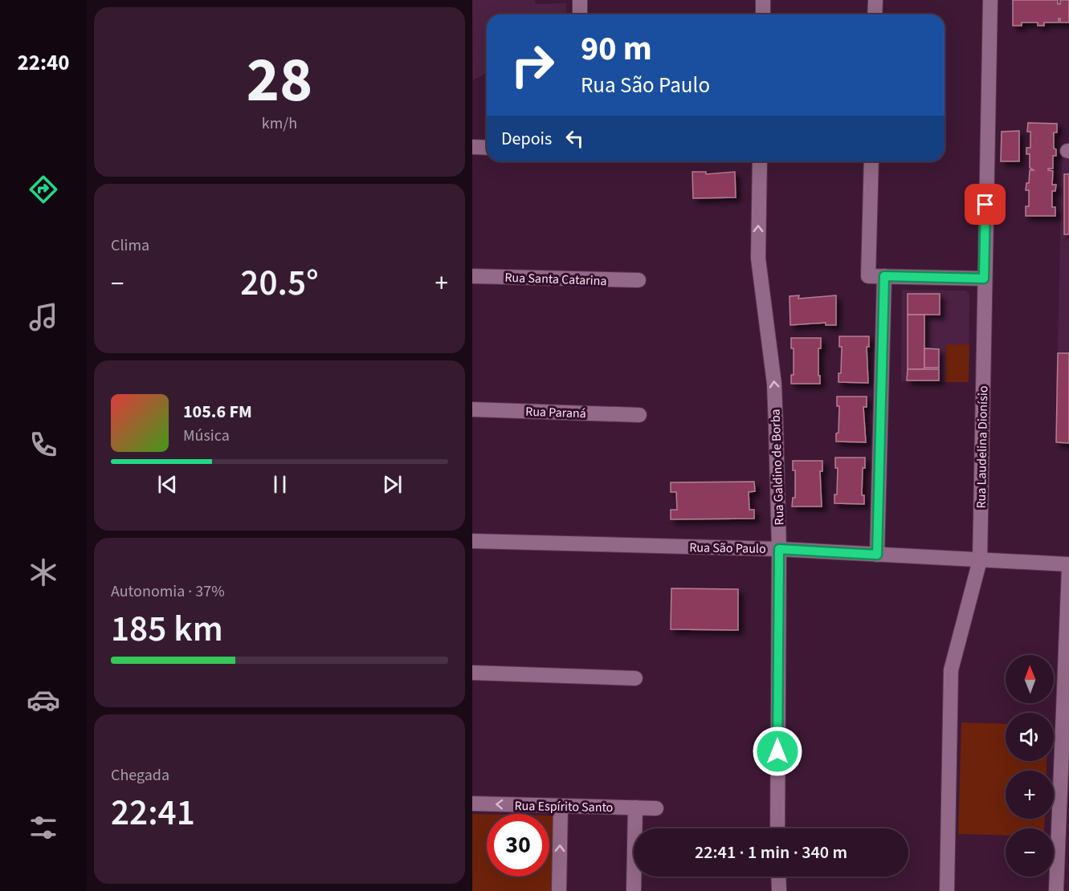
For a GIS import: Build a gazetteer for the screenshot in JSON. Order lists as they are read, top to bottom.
{
  "streets": {
    "street": [
      "Rua Santa Catarina",
      "Rua Paraná",
      "Rua Laudelina Dionísio",
      "Rua Galdino de Borba",
      "Rua São Paulo",
      "Rua Espírito Santo"
    ]
  },
  "crossings": [
    ["Rua Laudelina Dionísio", "Rua São Paulo"],
    ["Rua Galdino de Borba", "Rua São Paulo"]
  ],
  "one_way": ["Rua Espírito Santo"],
  "north": "top",
  "page": {
    "tabs": "22:40",
    "tile": [
      ["28", "km/h"],
      "Clima",
      ["Autonomia · 37%", "185 km"],
      ["Chegada", "22:41"]
    ],
    "turn": ["90 m", "Rua São Paulo"],
    "then": "Depois",
    "heat": ["−", "20.5°", "+"],
    "song": ["105.6 FM", "Música"],
    "map_buttons": ["+", "−"],
    "limit": "30",
    "trip": "22:41 · 1 min · 340 m"
  }
}
